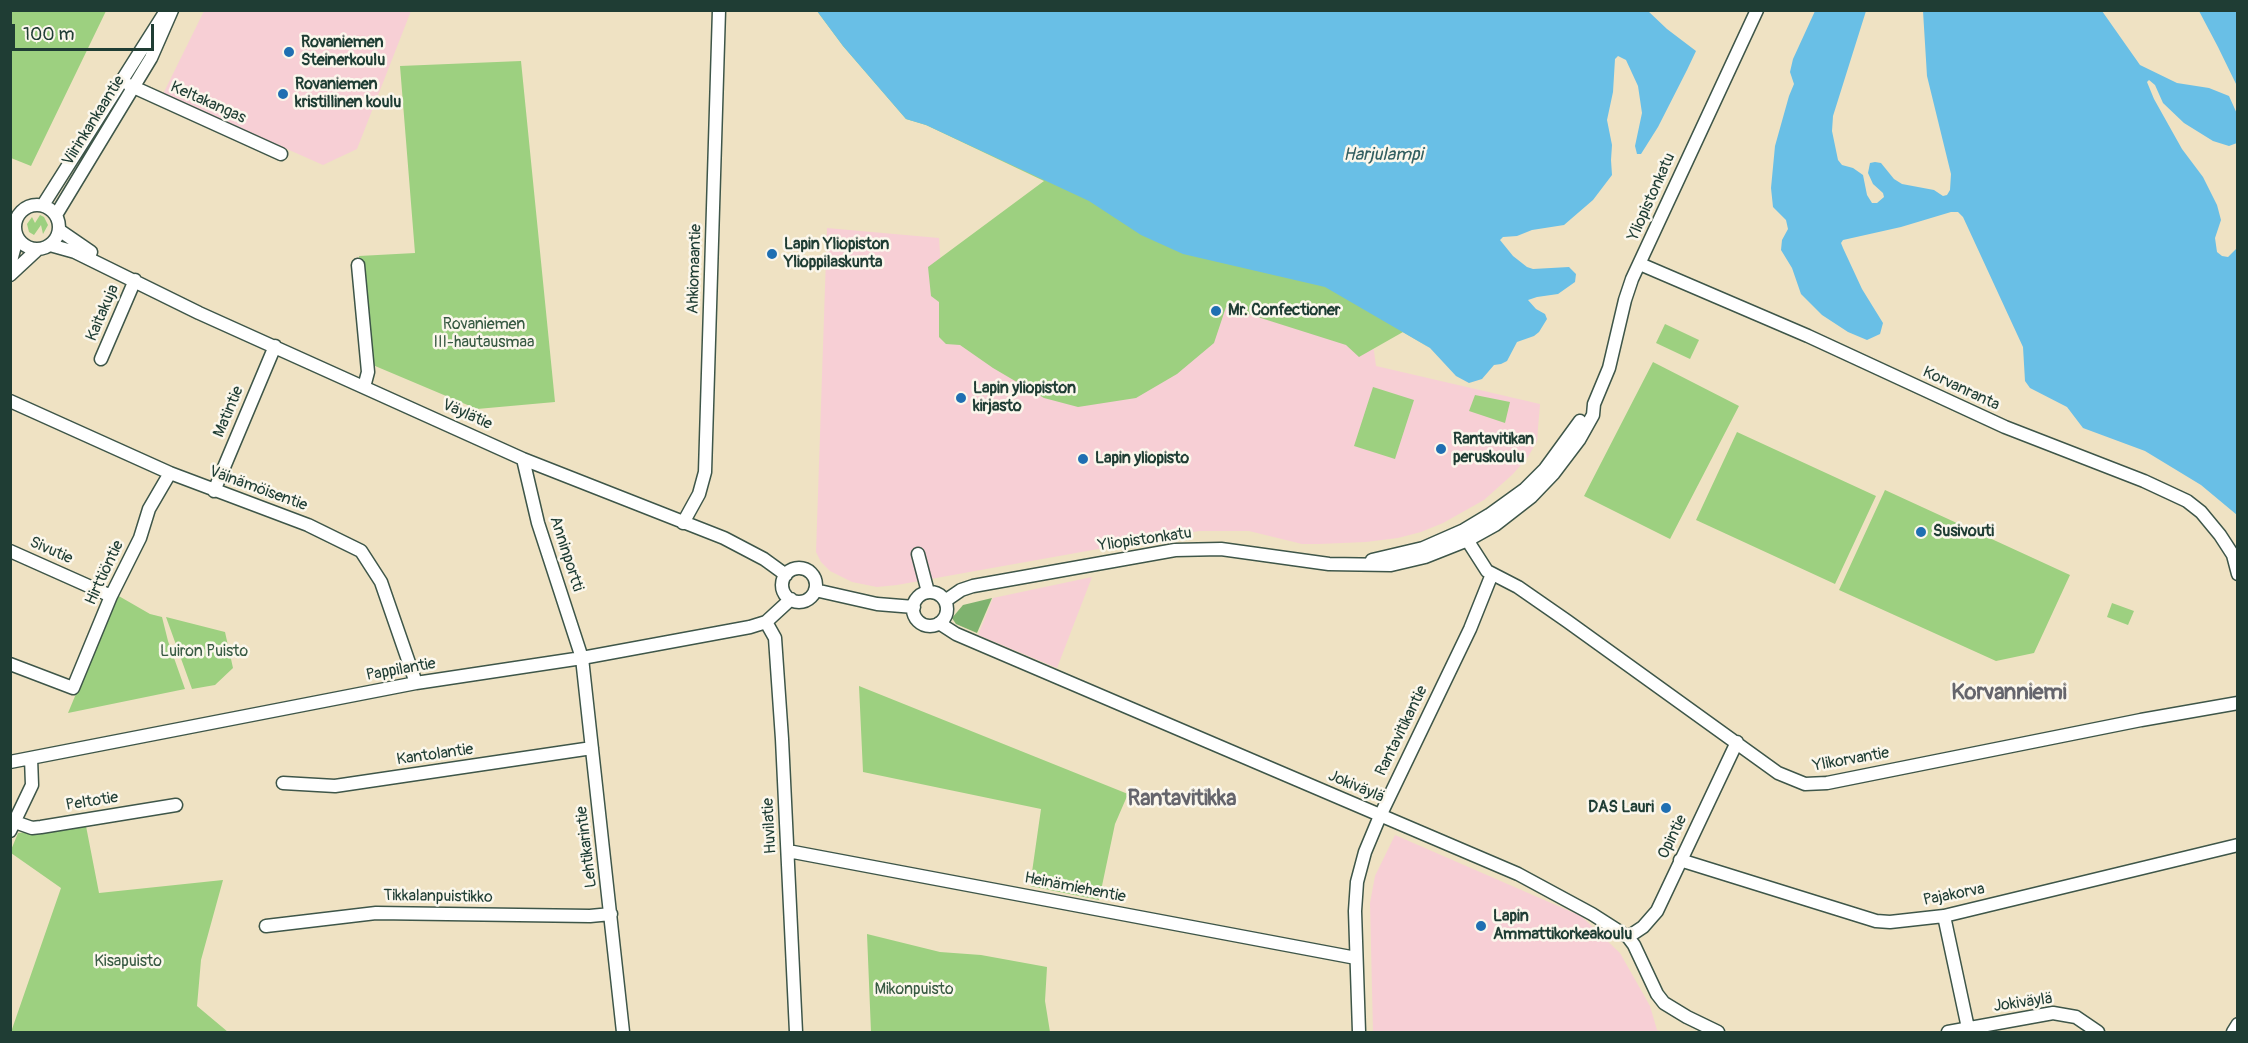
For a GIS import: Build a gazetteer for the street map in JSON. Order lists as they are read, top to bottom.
{
  "streets": {
    "street": [
      "Keltakangas",
      "Viirinkankaantie",
      "Yliopistonkatu",
      "Ahkiomaantie",
      "Kaitakuja",
      "Korvanranta",
      "Matintie",
      "Väylätie",
      "Väinämöisentie",
      "Sivutie",
      "Anninportti",
      "Hirttiöntie",
      "Pappilantie",
      "Rantavitikantie",
      "Kantolantie",
      "Ylikorvantie",
      "Jokiväylä",
      "Peltotie",
      "Huvilatie",
      "Opintie",
      "Lehtikarintie",
      "Heinämiehentie",
      "Pajakorva",
      "Tikkalanpuistikko"
    ]
  },
  "crossings": [
    ["Keltakangas", "Viirinkankaantie"],
    ["Viirinkankaantie", "Väylätie"],
    ["Yliopistonkatu", "Korvanranta"],
    ["Yliopistonkatu", "Jokiväylä"],
    ["Ahkiomaantie", "Väylätie"],
    ["Kaitakuja", "Väylätie"],
    ["Matintie", "Väylätie"],
    ["Matintie", "Väinämöisentie"],
    ["Väylätie", "Anninportti"],
    ["Väylätie", "Pappilantie"],
    ["Väinämöisentie", "Hirttiöntie"],
    ["Väinämöisentie", "Pappilantie"],
    ["Sivutie", "Hirttiöntie"],
    ["Anninportti", "Pappilantie"],
    ["Anninportti", "Lehtikarintie"],
    ["Pappilantie", "Huvilatie"],
    ["Pappilantie", "Lehtikarintie"],
    ["Rantavitikantie", "Ylikorvantie"],
    ["Rantavitikantie", "Jokiväylä"],
    ["Rantavitikantie", "Heinämiehentie"],
    ["Kantolantie", "Lehtikarintie"],
    ["Ylikorvantie", "Opintie"],
    ["Jokiväylä", "Opintie"],
    ["Huvilatie", "Heinämiehentie"],
    ["Opintie", "Pajakorva"],
    ["Lehtikarintie", "Tikkalanpuistikko"]
  ],
  "districts": ["Korvanniemi", "Rantavitikka"],
  "water": ["Harjulampi"],
  "parks": [
    "Rovaniemen III-hautausmaa",
    "Luiron Puisto",
    "Kisapuisto",
    "Mikonpuisto"
  ],
  "places": [
    "Rovaniemen Steinerkoulu",
    "Rovaniemen kristillinen koulu",
    "Lapin Yliopiston Ylioppilaskunta",
    "Mr. Confectioner",
    "Lapin yliopiston kirjasto",
    "Rantavitikan peruskoulu",
    "Lapin yliopisto",
    "Susivouti",
    "DAS Lauri",
    "Lapin Ammattikorkeakoulu"
  ],
  "scale_bar": "100 m"
}
